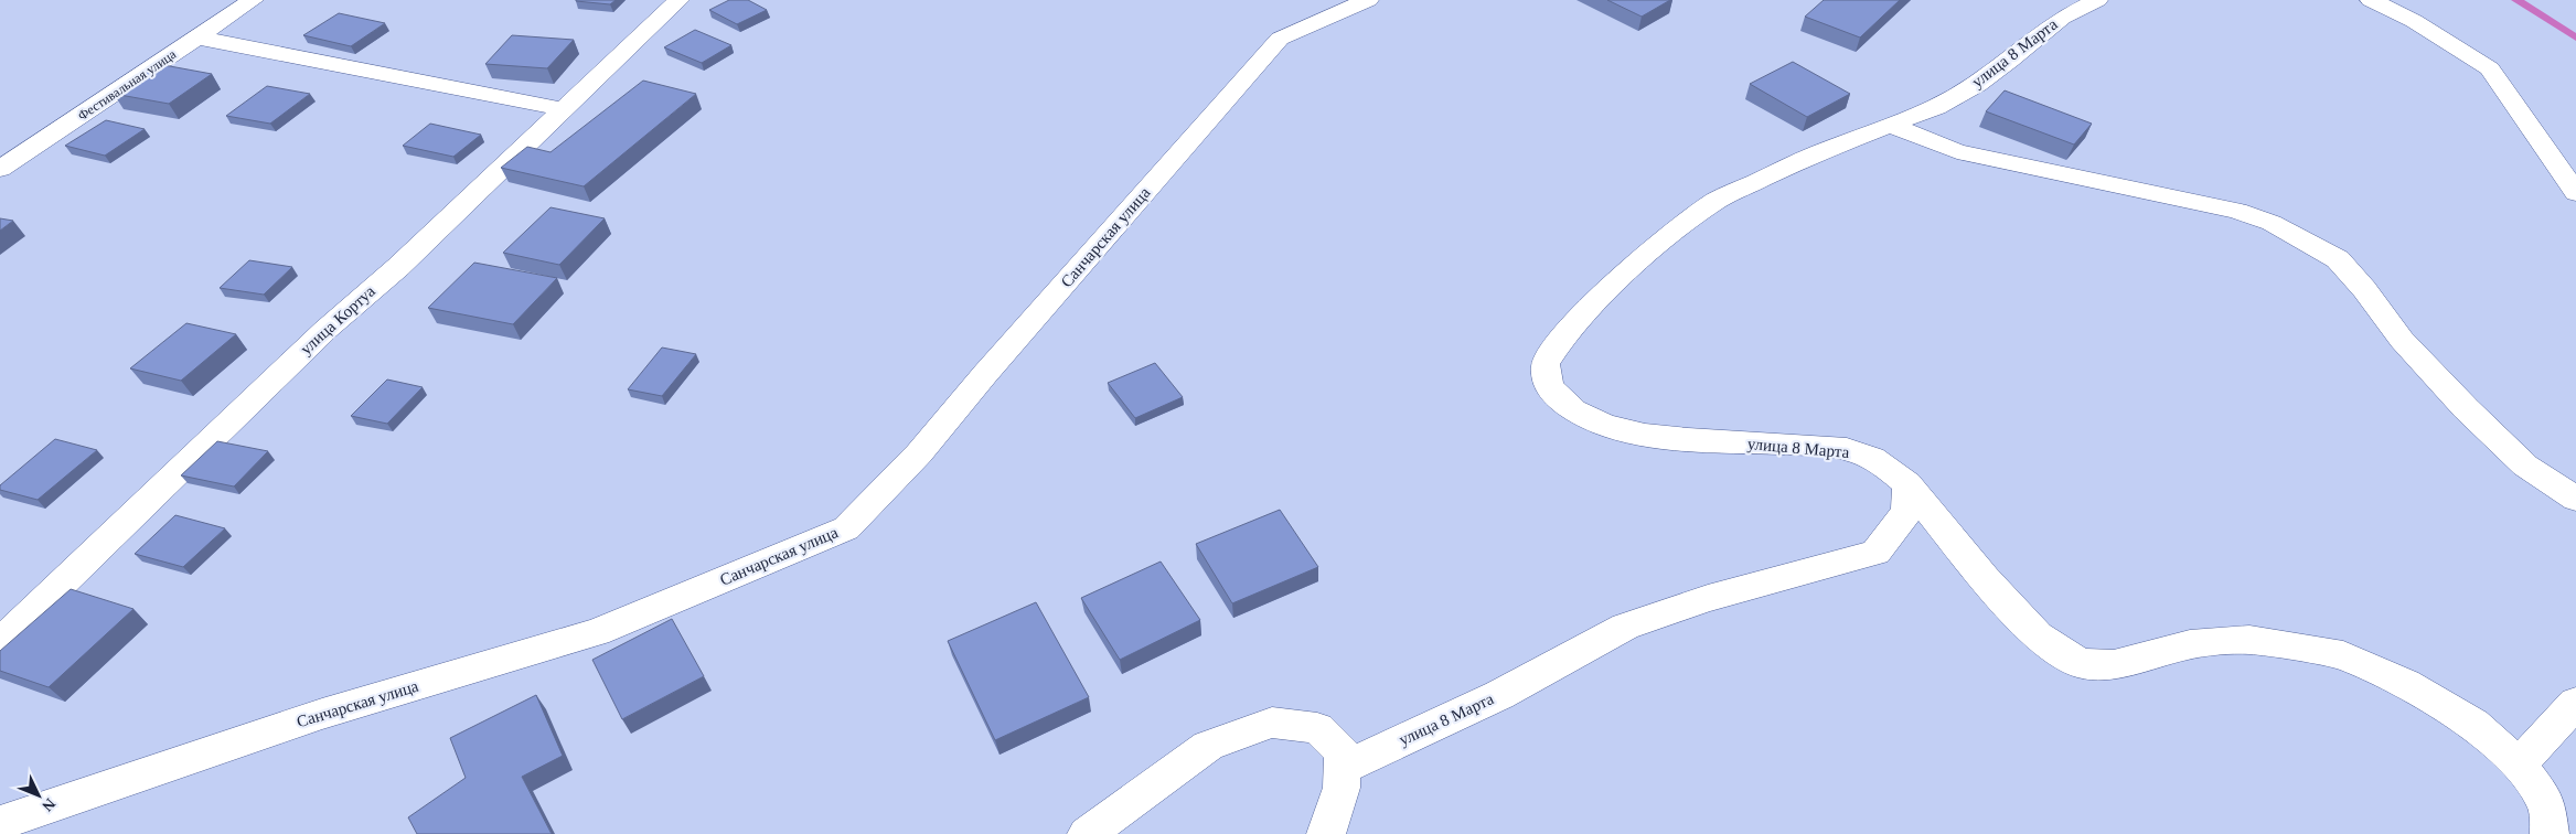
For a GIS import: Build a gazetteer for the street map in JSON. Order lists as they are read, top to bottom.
{
  "streets": {
    "street": [
      "улица 8 Марта",
      "Фестивальная улица",
      "Санчарская улица",
      "улица Кортуа"
    ]
  },
  "north": "bottom right"
}
